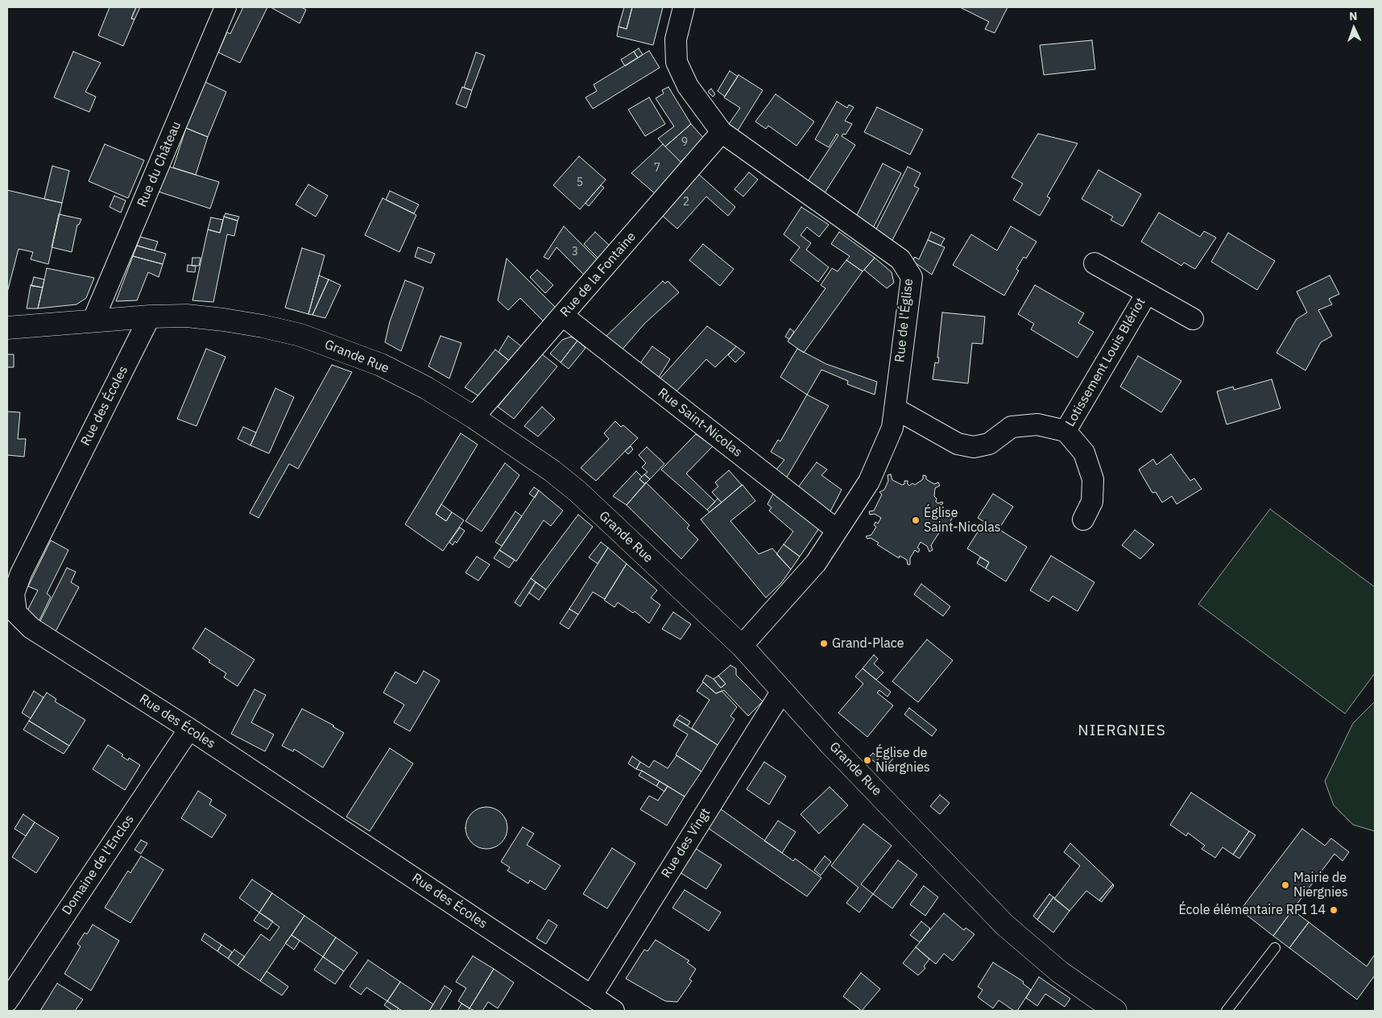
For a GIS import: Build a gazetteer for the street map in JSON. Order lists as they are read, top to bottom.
{
  "streets": {
    "street": [
      "Rue du Château",
      "Rue de la Fontaine",
      "Rue de l'Église",
      "Grande Rue",
      "Lotissement Louis Blériot",
      "Rue des Écoles",
      "Rue Saint-Nicolas",
      "Rue des Vingt",
      "Domaine de l'Enclos"
    ]
  },
  "crossings": [
    ["Rue du Château", "Grande Rue"],
    ["Rue de la Fontaine", "Rue de l'Église"],
    ["Rue de la Fontaine", "Grande Rue"],
    ["Rue de la Fontaine", "Rue Saint-Nicolas"],
    ["Rue de l'Église", "Grande Rue"],
    ["Rue de l'Église", "Lotissement Louis Blériot"],
    ["Rue de l'Église", "Rue Saint-Nicolas"],
    ["Grande Rue", "Rue des Écoles"],
    ["Grande Rue", "Rue des Vingt"],
    ["Rue des Écoles", "Rue des Vingt"],
    ["Rue des Écoles", "Domaine de l'Enclos"]
  ],
  "districts": ["NIERGNIES"],
  "places": [
    "Église Saint-Nicolas",
    "Grand-Place",
    "Église de Niergnies",
    "Mairie de Niergnies",
    "École élémentaire RPI 14"
  ],
  "house_numbers": [
    "9",
    "7",
    "5",
    "2",
    "3"
  ],
  "north": "top"
}
